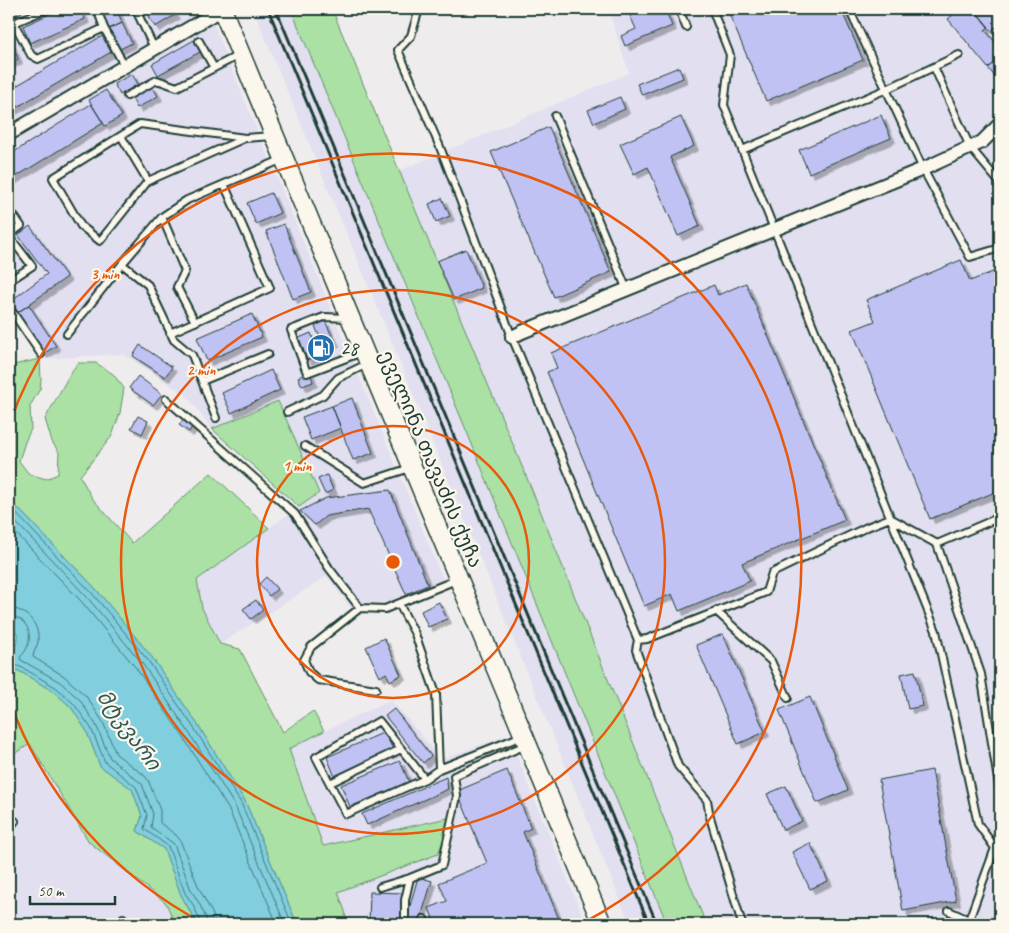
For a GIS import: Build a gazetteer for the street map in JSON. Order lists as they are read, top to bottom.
{
  "streets": {
    "main road": ["ეველინა თავაძის ქუჩა"]
  },
  "water": ["მტკვარი"],
  "places": {
    "fuel station": ["28"]
  },
  "scale_bar": "50 m",
  "rings": ["3 min", "2 min", "1 min"]
}
